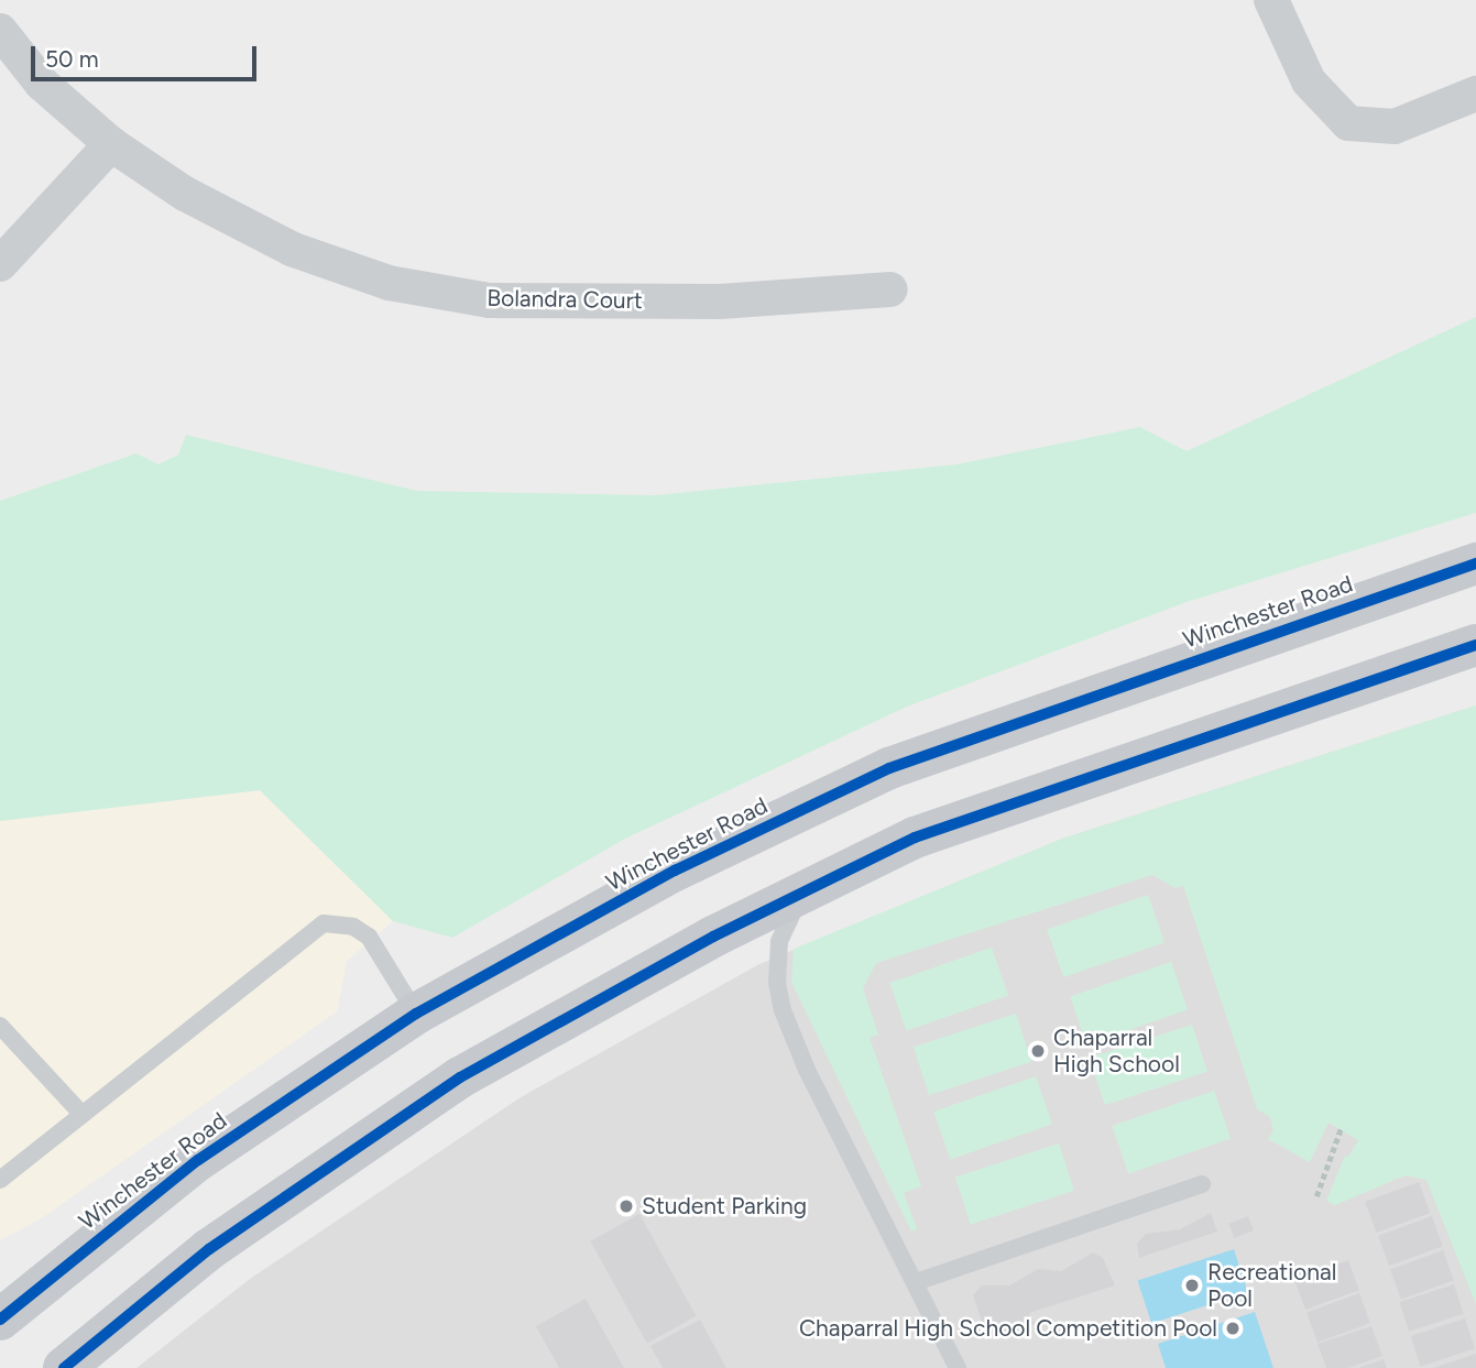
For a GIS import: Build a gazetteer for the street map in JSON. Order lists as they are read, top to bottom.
{
  "streets": {
    "main road": ["Winchester Road"],
    "street": ["Bolandra Court"]
  },
  "places": [
    "Chaparral High School",
    "Student Parking",
    "Recreational Pool",
    "Chaparral High School Competition Pool"
  ],
  "scale_bar": "50 m"
}
